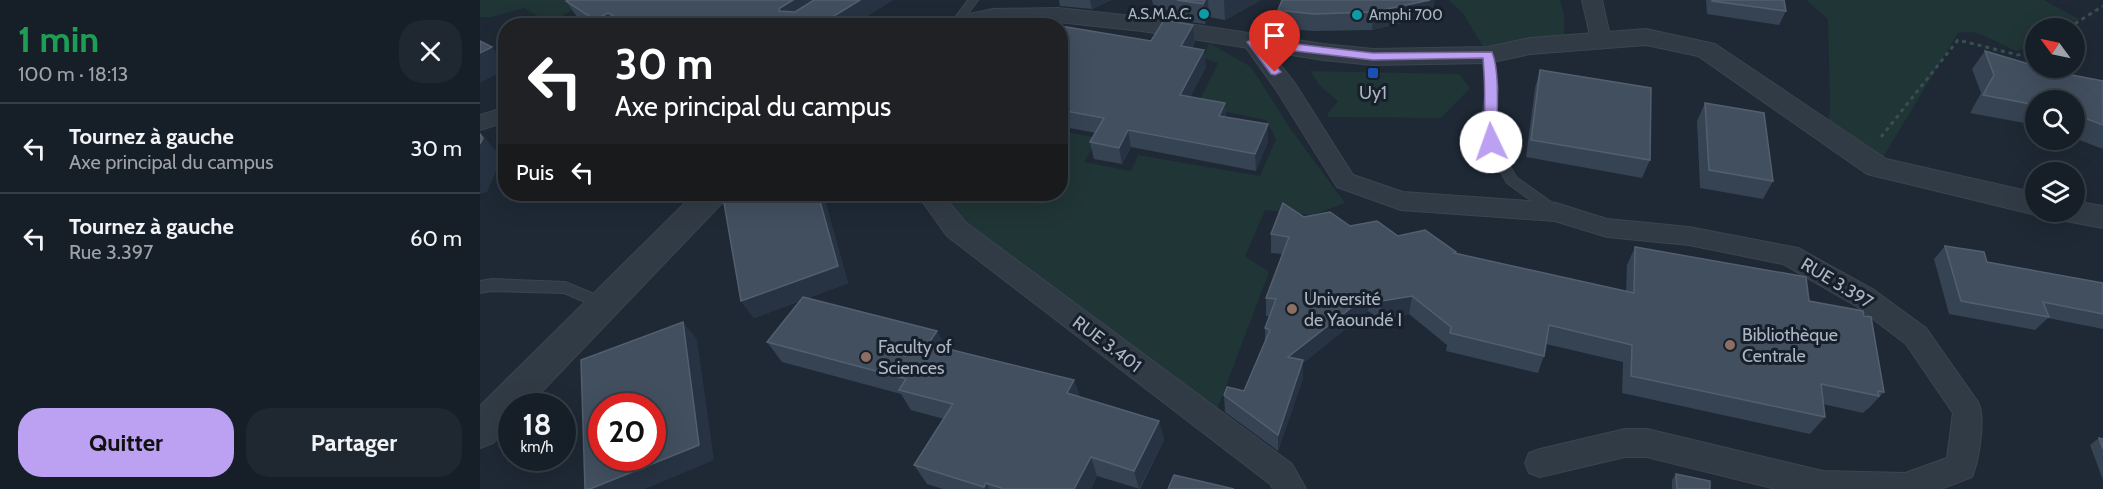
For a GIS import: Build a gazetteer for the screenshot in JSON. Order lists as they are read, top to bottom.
{
  "streets": {
    "street": ["RUE 3.397", "RUE 3.401"]
  },
  "places": {
    "other": [
      "A.S.M.A.C.",
      "Amphi 700",
      "Université de Yaoundé I",
      "Bibliothèque Centrale",
      "Faculty of Sciences"
    ],
    "transit": ["Uy1"]
  },
  "north": "top left",
  "page": {
    "heading": ["1 min", "100 m · 18:13"],
    "turn": ["30 m", "Axe principal du campus"],
    "list": [
      {
        "name": "Tournez à gauche",
        "note": "Axe principal du campus",
        "value": "30 m"
      },
      {
        "name": "Tournez à gauche",
        "note": "Rue 3.397",
        "value": "60 m"
      }
    ],
    "then": "Puis",
    "speed": "18 km/h",
    "limit": "20",
    "buttons": ["Quitter", "Partager"]
  }
}
